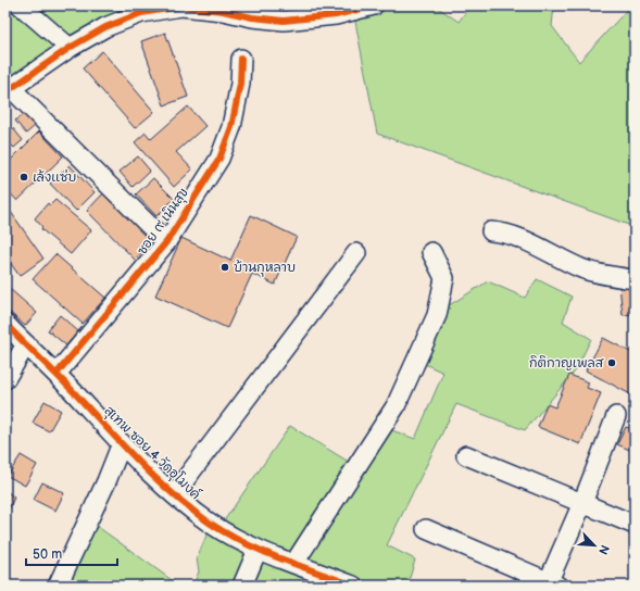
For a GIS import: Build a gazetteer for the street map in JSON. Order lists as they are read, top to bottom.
{
  "streets": {
    "street": ["ซอย ๙ เนินสุข", "สุเทพ ซอย 4 วัดอุโมงค์"]
  },
  "crossings": [
    ["ซอย ๙ เนินสุข", "สุเทพ ซอย 4 วัดอุโมงค์"]
  ],
  "places": ["เล้งแซ่บ", "บ้านกุหลาบ", "กิติกาญเพลส"],
  "scale_bar": "50 m",
  "north": "bottom right"
}
